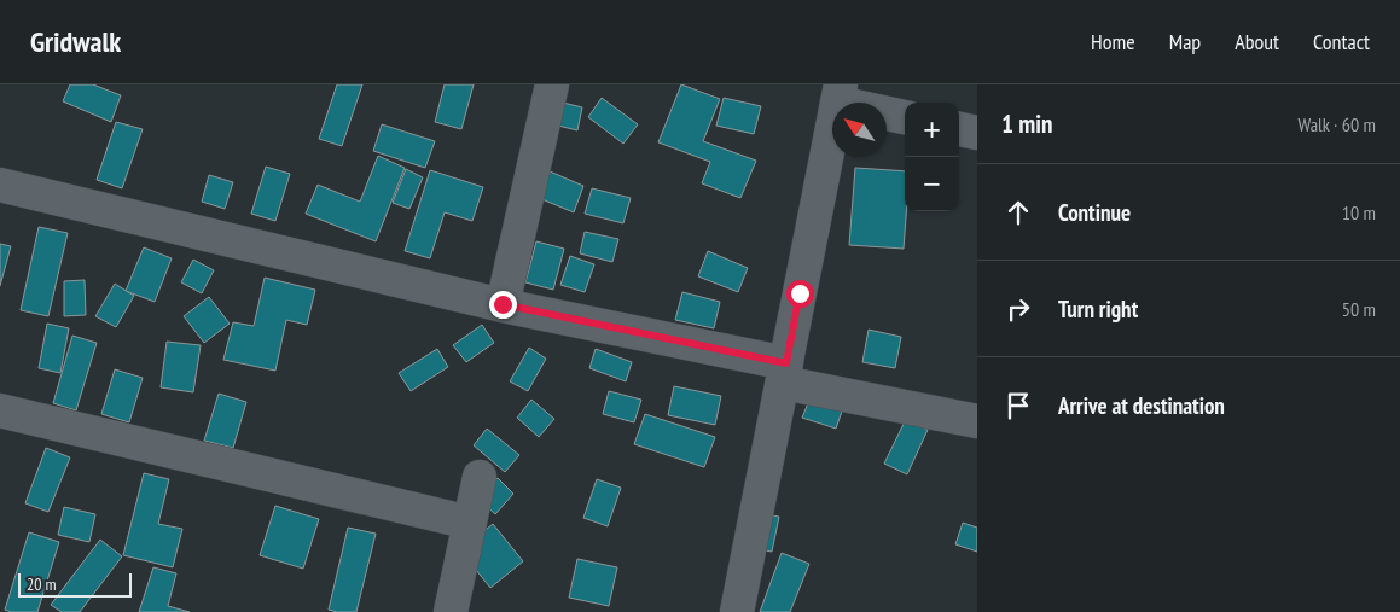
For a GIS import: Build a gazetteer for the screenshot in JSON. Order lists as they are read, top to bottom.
{
  "scale_bar": "20 m",
  "north": "top left",
  "page": {
    "header": "Gridwalk",
    "nav": [
      "Home",
      "Map",
      "About",
      "Contact"
    ],
    "heading": ["1 min", "Walk · 60 m"],
    "map_buttons": ["+", "−"],
    "list": [
      ["Continue", "10 m"],
      ["Turn right", "50 m"],
      "Arrive at destination"
    ],
    "scale": "20 m"
  }
}
